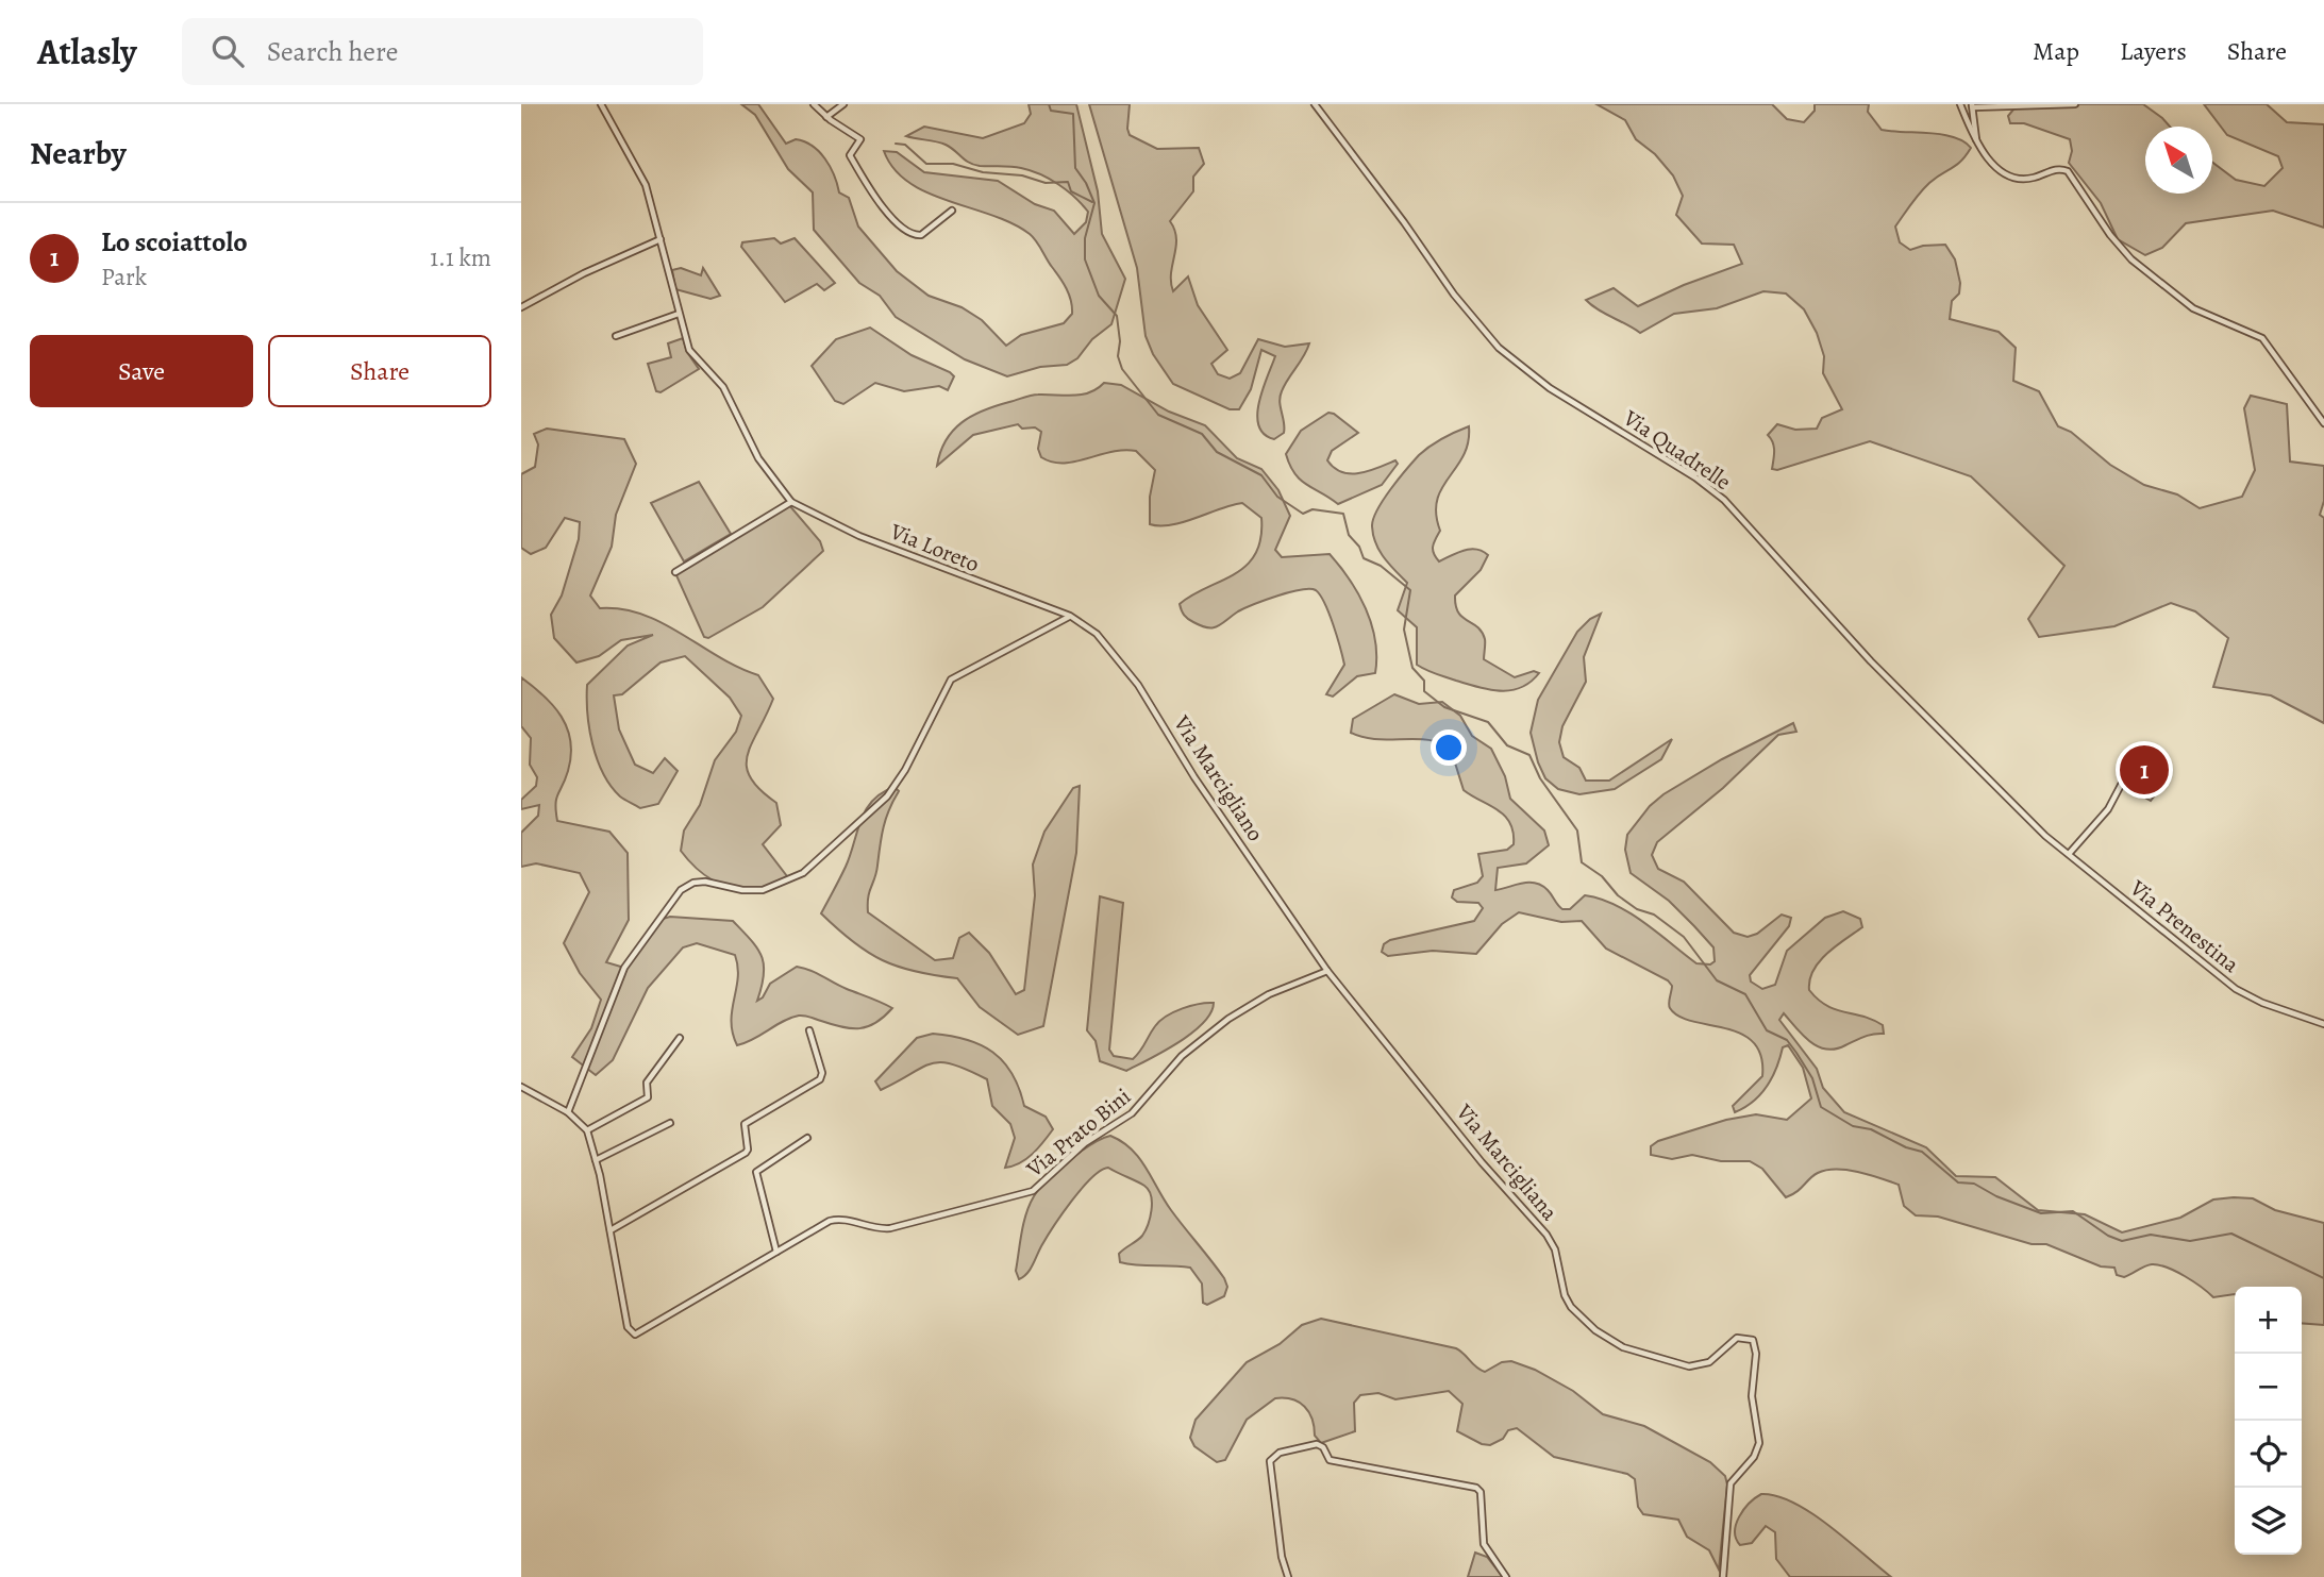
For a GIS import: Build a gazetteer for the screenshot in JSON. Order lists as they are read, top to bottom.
{
  "streets": {
    "street": [
      "Via Quadrelle",
      "Via Loreto",
      "Via Marcigliano",
      "Via Prenestina",
      "Via Prato Bini",
      "Via Marcigliana"
    ]
  },
  "crossings": [
    ["Via Quadrelle", "Via Prenestina"],
    ["Via Loreto", "Via Marcigliano"],
    ["Via Marcigliano", "Via Prato Bini"],
    ["Via Marcigliano", "Via Marcigliana"],
    ["Via Prato Bini", "Via Marcigliana"]
  ],
  "north": "top left",
  "page": {
    "header": "Atlasly",
    "search": "Search here",
    "nav": ["Map", "Layers", "Share"],
    "heading": "Nearby",
    "list": [
      {
        "mark": "1",
        "name": "Lo scoiattolo",
        "note": "Park",
        "value": "1.1 km"
      }
    ],
    "buttons": ["Save", "Share"],
    "pins": "1",
    "map_buttons": ["+", "−"]
  }
}
